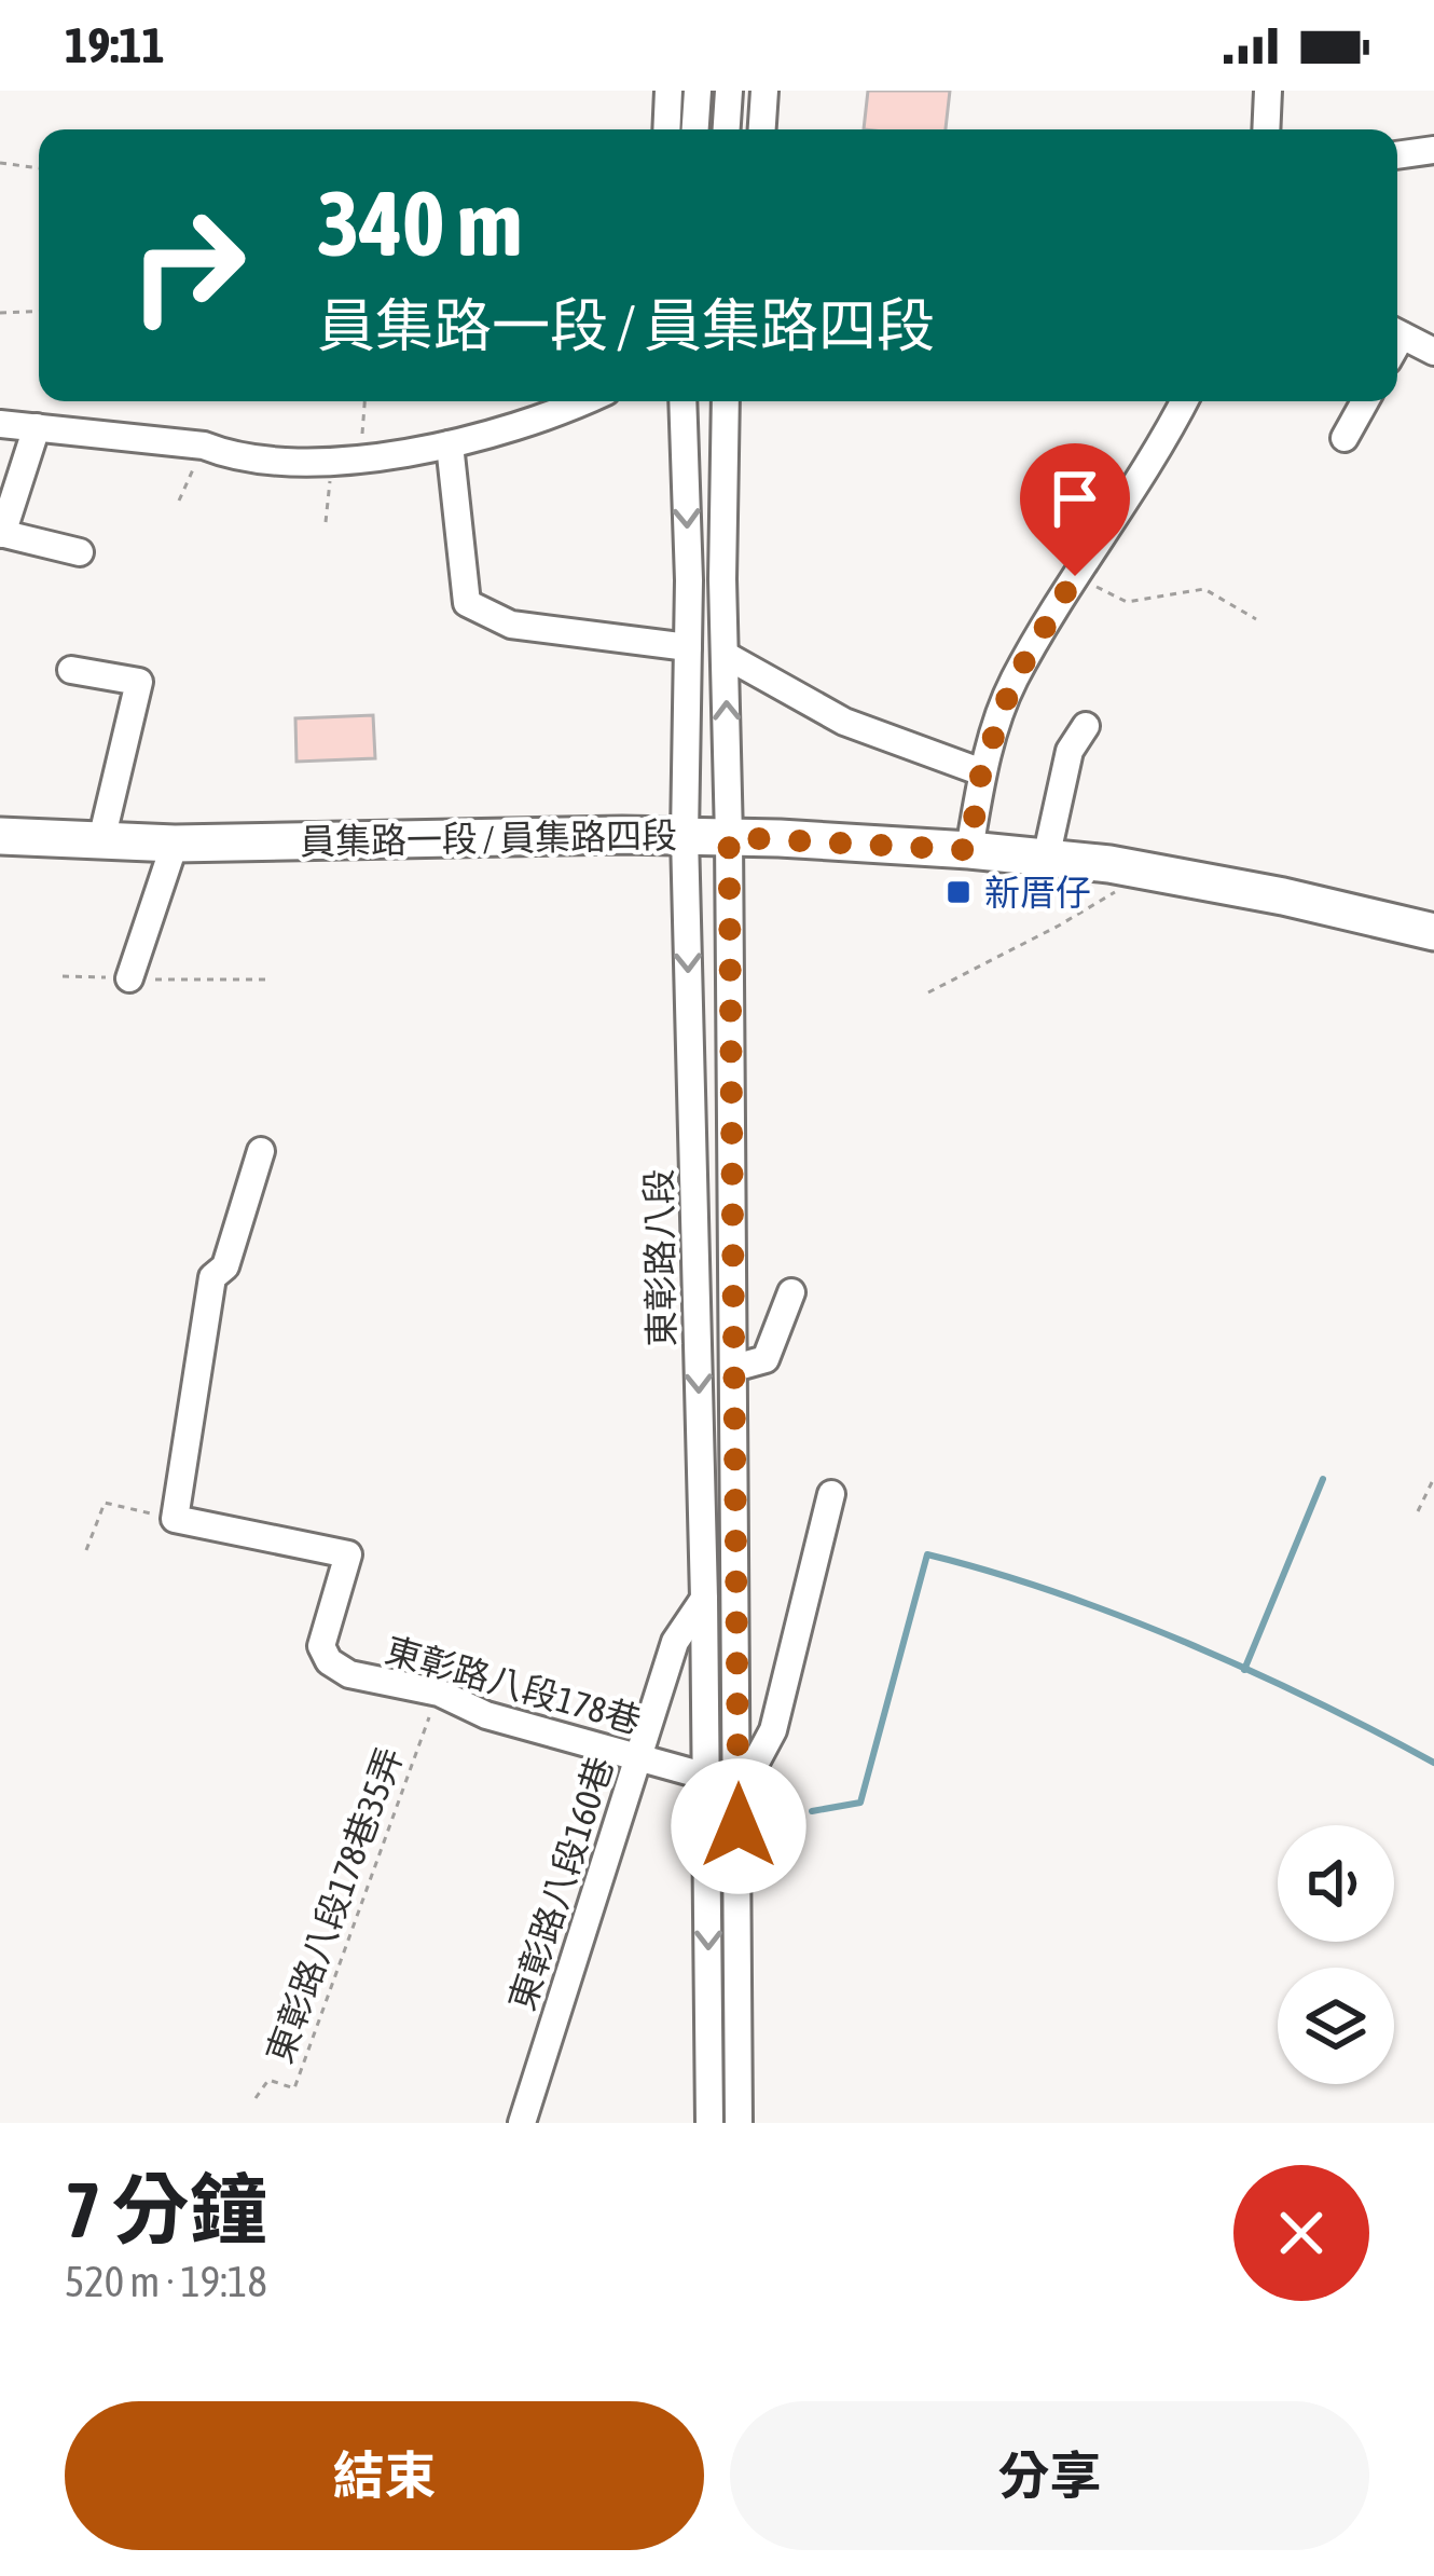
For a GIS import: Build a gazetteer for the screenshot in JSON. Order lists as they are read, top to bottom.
{
  "streets": {
    "main road": ["員集路一段 / 員集路四段"],
    "street": ["東彰路八段", "東彰路八段178巷", "東彰路八段160巷"],
    "path": ["東彰路八段178巷35弄"]
  },
  "crossings": [
    ["員集路一段 / 員集路四段", "東彰路八段"],
    ["東彰路八段", "東彰路八段178巷"],
    ["東彰路八段", "東彰路八段160巷"],
    ["東彰路八段178巷", "東彰路八段160巷"],
    ["東彰路八段178巷", "東彰路八段178巷35弄"]
  ],
  "places": {
    "transit": ["新厝仔"]
  },
  "page": {
    "status": "19:11",
    "turn": ["340 m", "員集路一段 / 員集路四段"],
    "heading": ["7 分鐘", "520 m · 19:18"],
    "buttons": ["結束", "分享"]
  }
}
